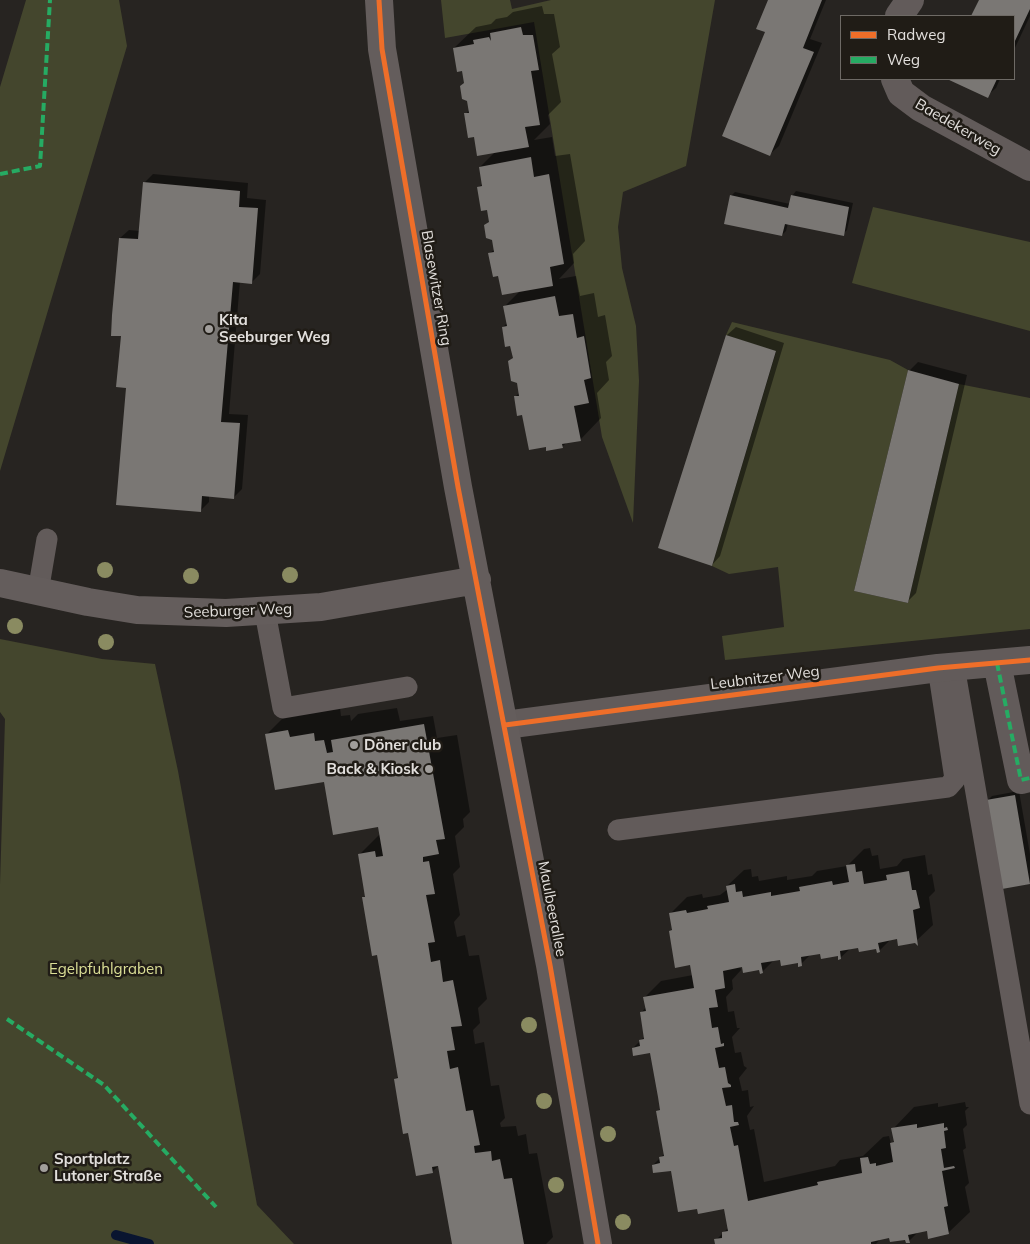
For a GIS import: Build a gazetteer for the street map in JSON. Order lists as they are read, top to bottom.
{
  "streets": {
    "street": [
      "Baedekerweg",
      "Blasewitzer Ring",
      "Seeburger Weg",
      "Leubnitzer Weg",
      "Maulbeerallee"
    ]
  },
  "crossings": [
    ["Blasewitzer Ring", "Seeburger Weg"],
    ["Blasewitzer Ring", "Maulbeerallee"],
    ["Seeburger Weg", "Maulbeerallee"],
    ["Leubnitzer Weg", "Maulbeerallee"]
  ],
  "parks": ["Egelpfuhlgraben"],
  "places": [
    "Kita Seeburger Weg",
    "Döner club",
    "Back & Kiosk",
    "Sportplatz Lutoner Straße"
  ],
  "legend": ["Radweg", "Weg"]
}
